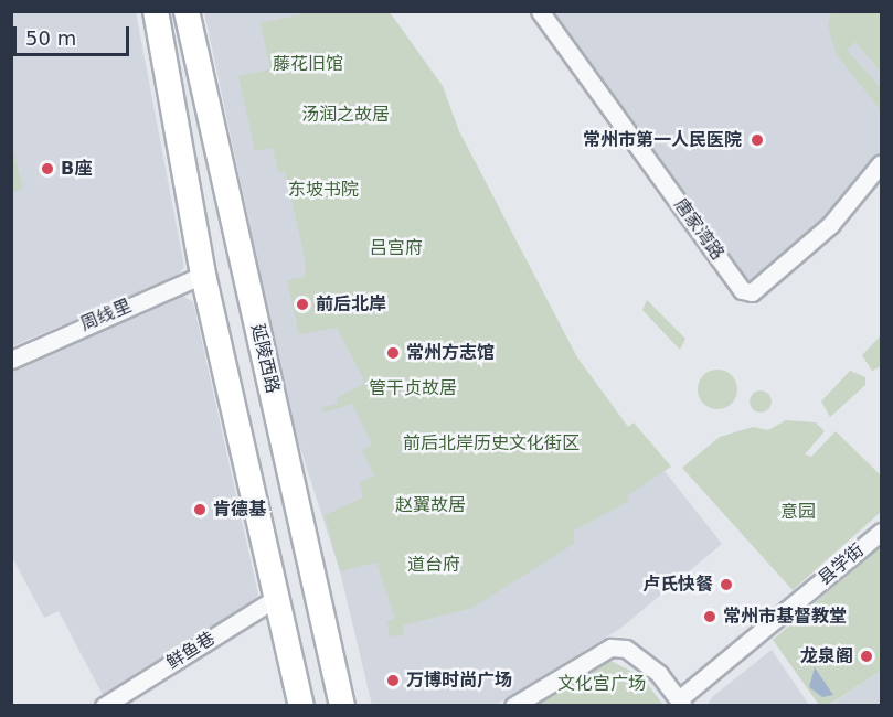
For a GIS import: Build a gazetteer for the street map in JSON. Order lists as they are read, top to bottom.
{
  "streets": {
    "main road": ["延陵西路"],
    "street": [
      "唐家湾路",
      "周线里",
      "县学街",
      "鲜鱼巷"
    ]
  },
  "parks": [
    "藤花旧馆",
    "汤润之故居",
    "东坡书院",
    "吕宫府",
    "管干贞故居",
    "前后北岸历史文化街区",
    "赵翼故居",
    "意园",
    "道台府",
    "文化宫广场"
  ],
  "places": [
    "常州市第一人民医院",
    "B座",
    "前后北岸",
    "常州方志馆",
    "肯德基",
    "卢氏快餐",
    "常州市基督教堂",
    "龙泉阁",
    "万博时尚广场"
  ],
  "scale_bar": "50 m"
}
